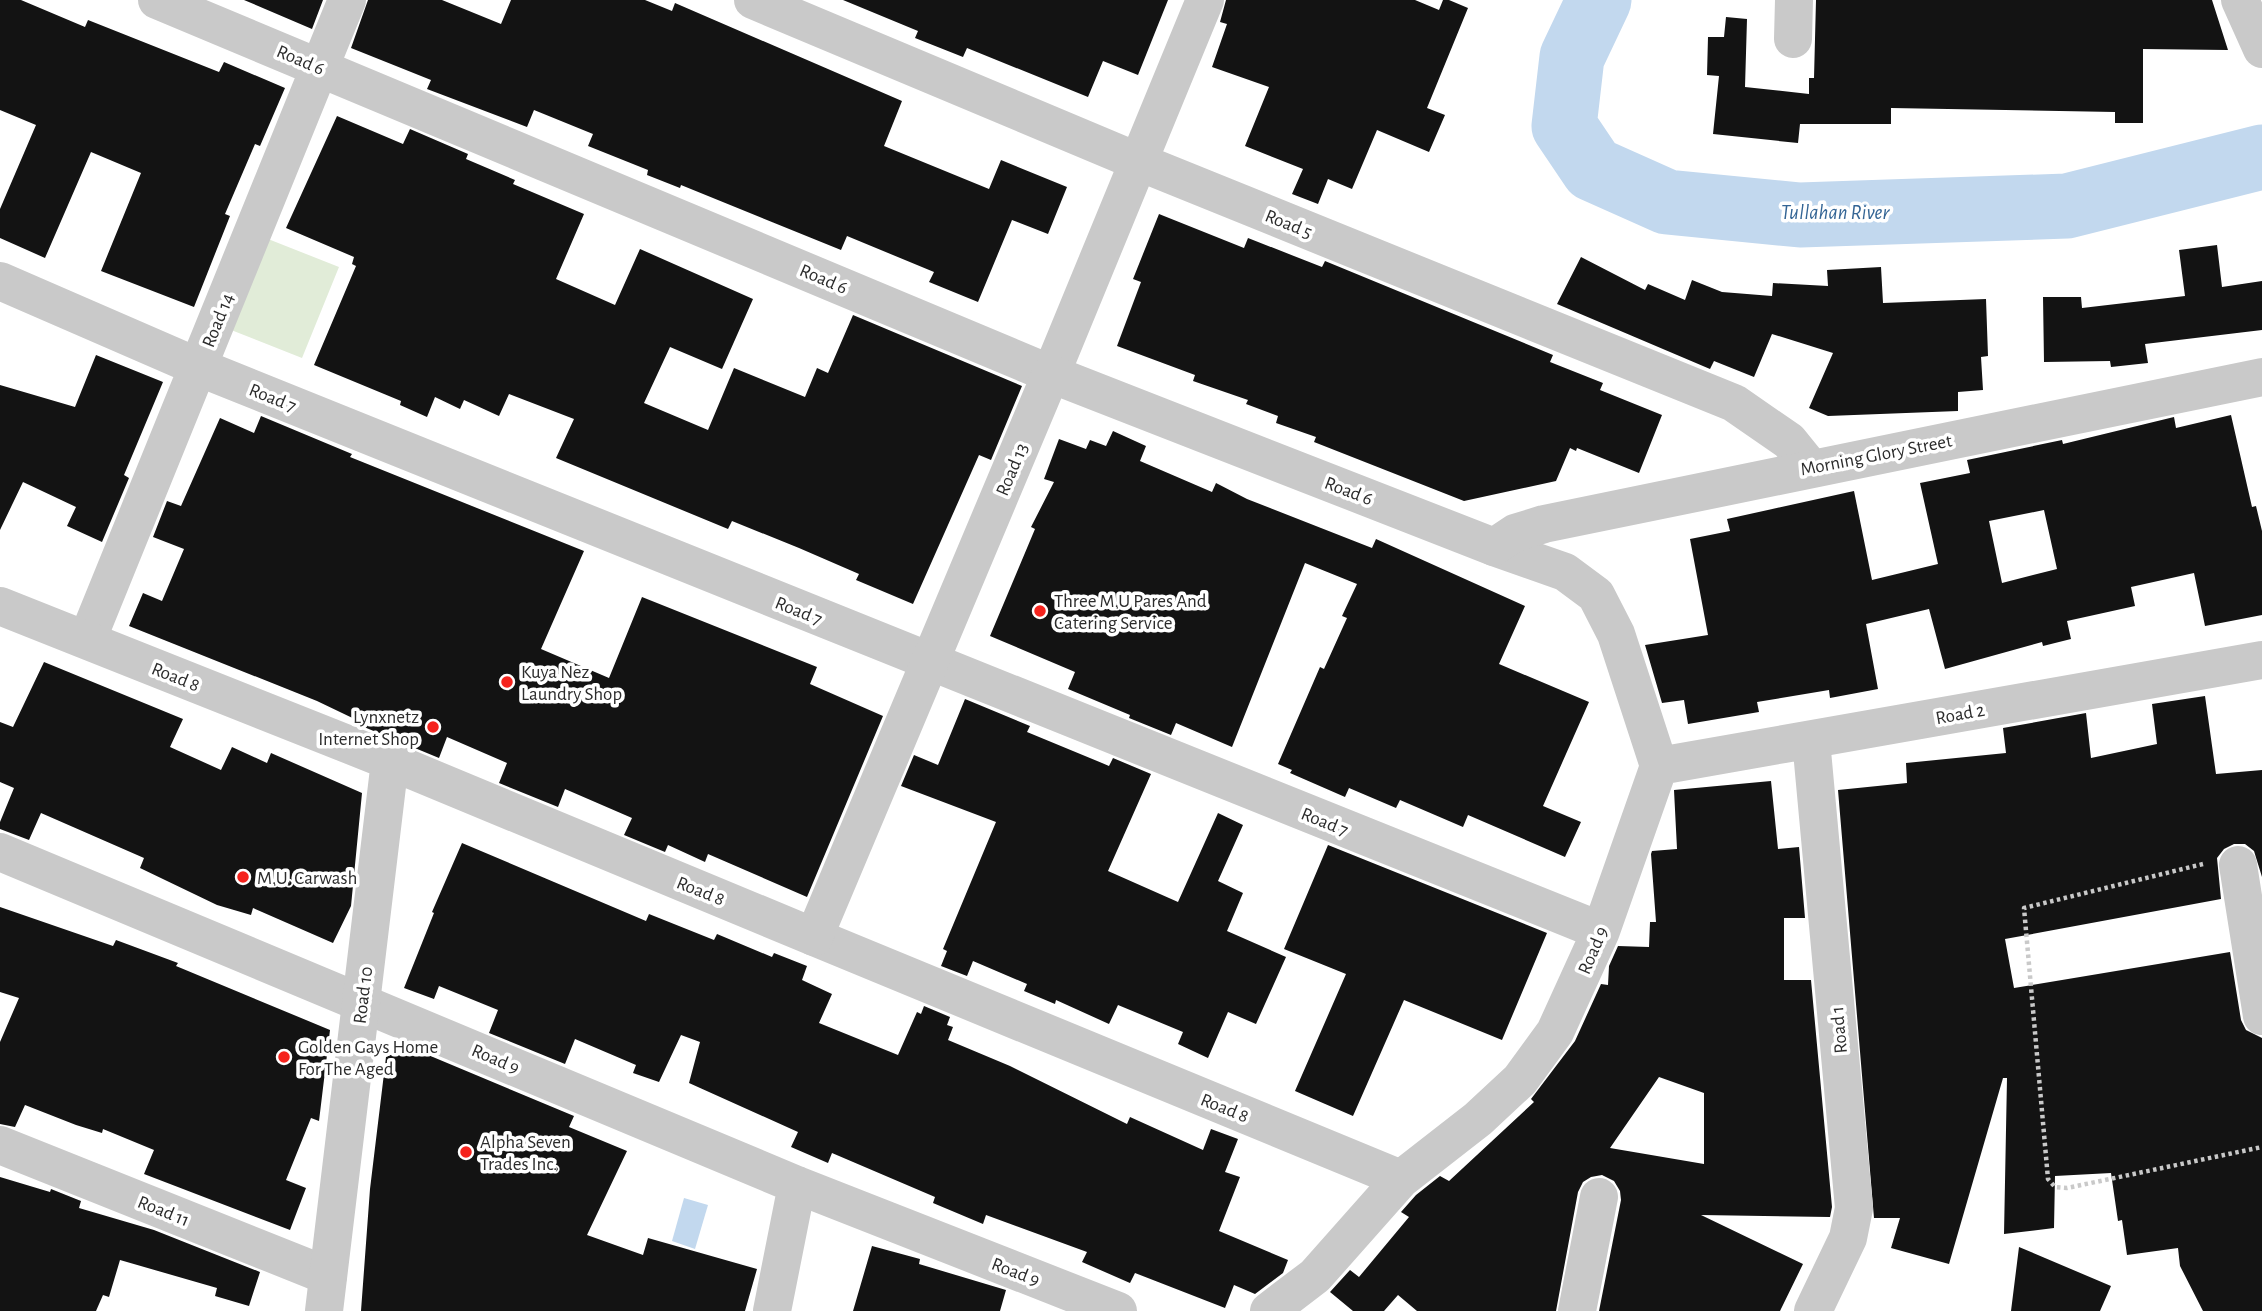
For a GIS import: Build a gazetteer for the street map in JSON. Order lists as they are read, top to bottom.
{
  "streets": {
    "street": [
      "Road 6",
      "Road 5",
      "Road 14",
      "Road 7",
      "Morning Glory Street",
      "Road 13",
      "Road 8",
      "Road 2",
      "Road 9",
      "Road 10",
      "Road 1",
      "Road 11"
    ]
  },
  "crossings": [
    ["Road 6", "Road 14"],
    ["Road 6", "Morning Glory Street"],
    ["Road 6", "Road 13"],
    ["Road 5", "Morning Glory Street"],
    ["Road 5", "Road 13"],
    ["Road 14", "Road 7"],
    ["Road 14", "Road 8"],
    ["Road 7", "Road 13"],
    ["Road 7", "Road 9"],
    ["Road 13", "Road 8"],
    ["Road 8", "Road 9"],
    ["Road 8", "Road 10"],
    ["Road 2", "Road 9"],
    ["Road 2", "Road 1"],
    ["Road 9", "Road 10"],
    ["Road 10", "Road 11"]
  ],
  "water": ["Tullahan River"],
  "places": [
    "Three M.U Pares And Catering Service",
    "Kuya Nez Laundry Shop",
    "Lynxnetz Internet Shop",
    "M.U. Carwash",
    "Golden Gays Home For The Aged",
    "Alpha Seven Trades Inc."
  ]
}
